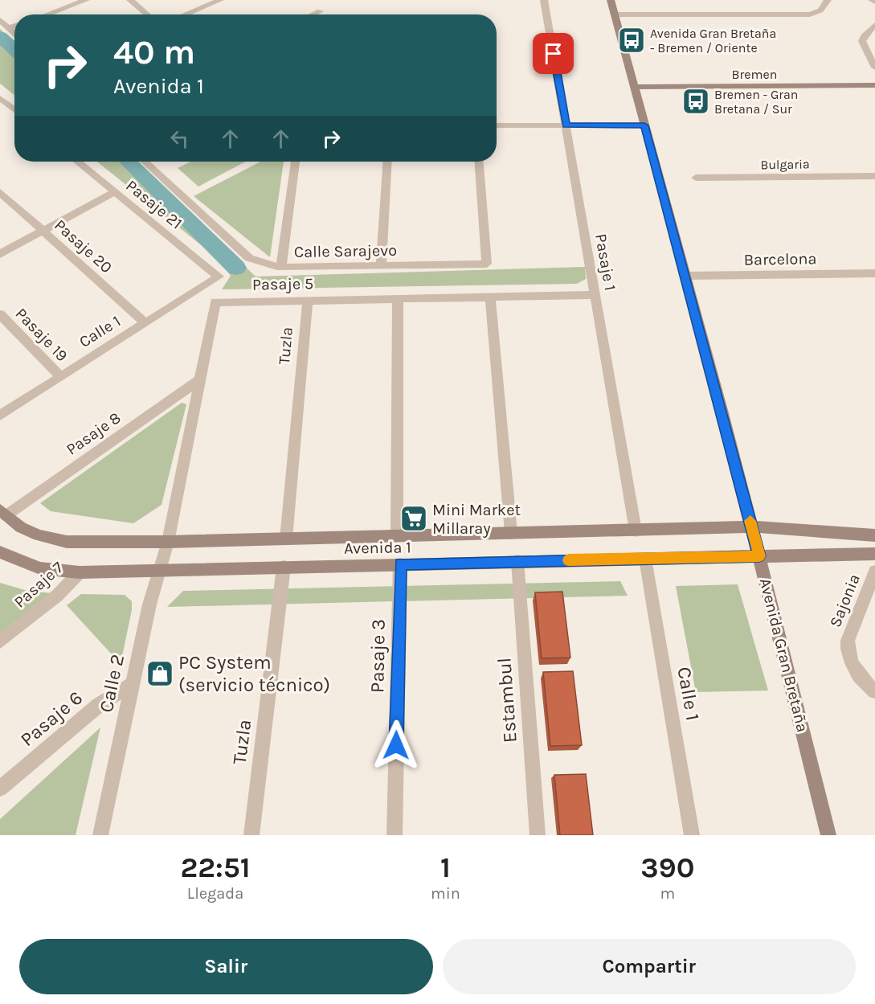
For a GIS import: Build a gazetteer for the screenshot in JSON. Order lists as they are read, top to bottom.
{
  "streets": {
    "street": [
      "Bremen",
      "Bulgaria",
      "Pasaje 21",
      "Pasaje 20",
      "Calle Sarajevo",
      "Barcelona",
      "Pasaje 1",
      "Pasaje 5",
      "Calle 1",
      "Pasaje 19",
      "Tuzla",
      "Pasaje 8",
      "Avenida 1",
      "Pasaje 7",
      "Sajonia",
      "Avenida Gran Bretaña",
      "Pasaje 3",
      "Calle 2",
      "Estambul",
      "Pasaje 6"
    ]
  },
  "crossings": [
    ["Bremen", "Avenida Gran Bretaña"],
    ["Pasaje 21", "Calle 1"],
    ["Pasaje 20", "Calle 1"],
    ["Barcelona", "Avenida Gran Bretaña"],
    ["Pasaje 1", "Pasaje 5"],
    ["Pasaje 1", "Avenida 1"],
    ["Pasaje 5", "Tuzla"],
    ["Calle 1", "Pasaje 19"],
    ["Calle 1", "Avenida 1"],
    ["Tuzla", "Avenida 1"],
    ["Pasaje 8", "Avenida 1"],
    ["Avenida 1", "Pasaje 7"],
    ["Avenida 1", "Avenida Gran Bretaña"],
    ["Avenida 1", "Pasaje 3"],
    ["Avenida 1", "Calle 2"],
    ["Avenida 1", "Estambul"],
    ["Calle 2", "Pasaje 6"]
  ],
  "places": {
    "bus stop": ["Avenida Gran Bretaña - Bremen / Oriente", "Bremen - Gran Bretana / Sur"],
    "supermarket": ["Mini Market Millaray"],
    "shop": ["PC System (servicio técnico)"]
  },
  "page": {
    "turn": ["40 m", "Avenida 1"],
    "eta": [
      "22:51",
      "Llegada",
      "1",
      "min",
      "390",
      "m"
    ],
    "buttons": ["Salir", "Compartir"]
  }
}
